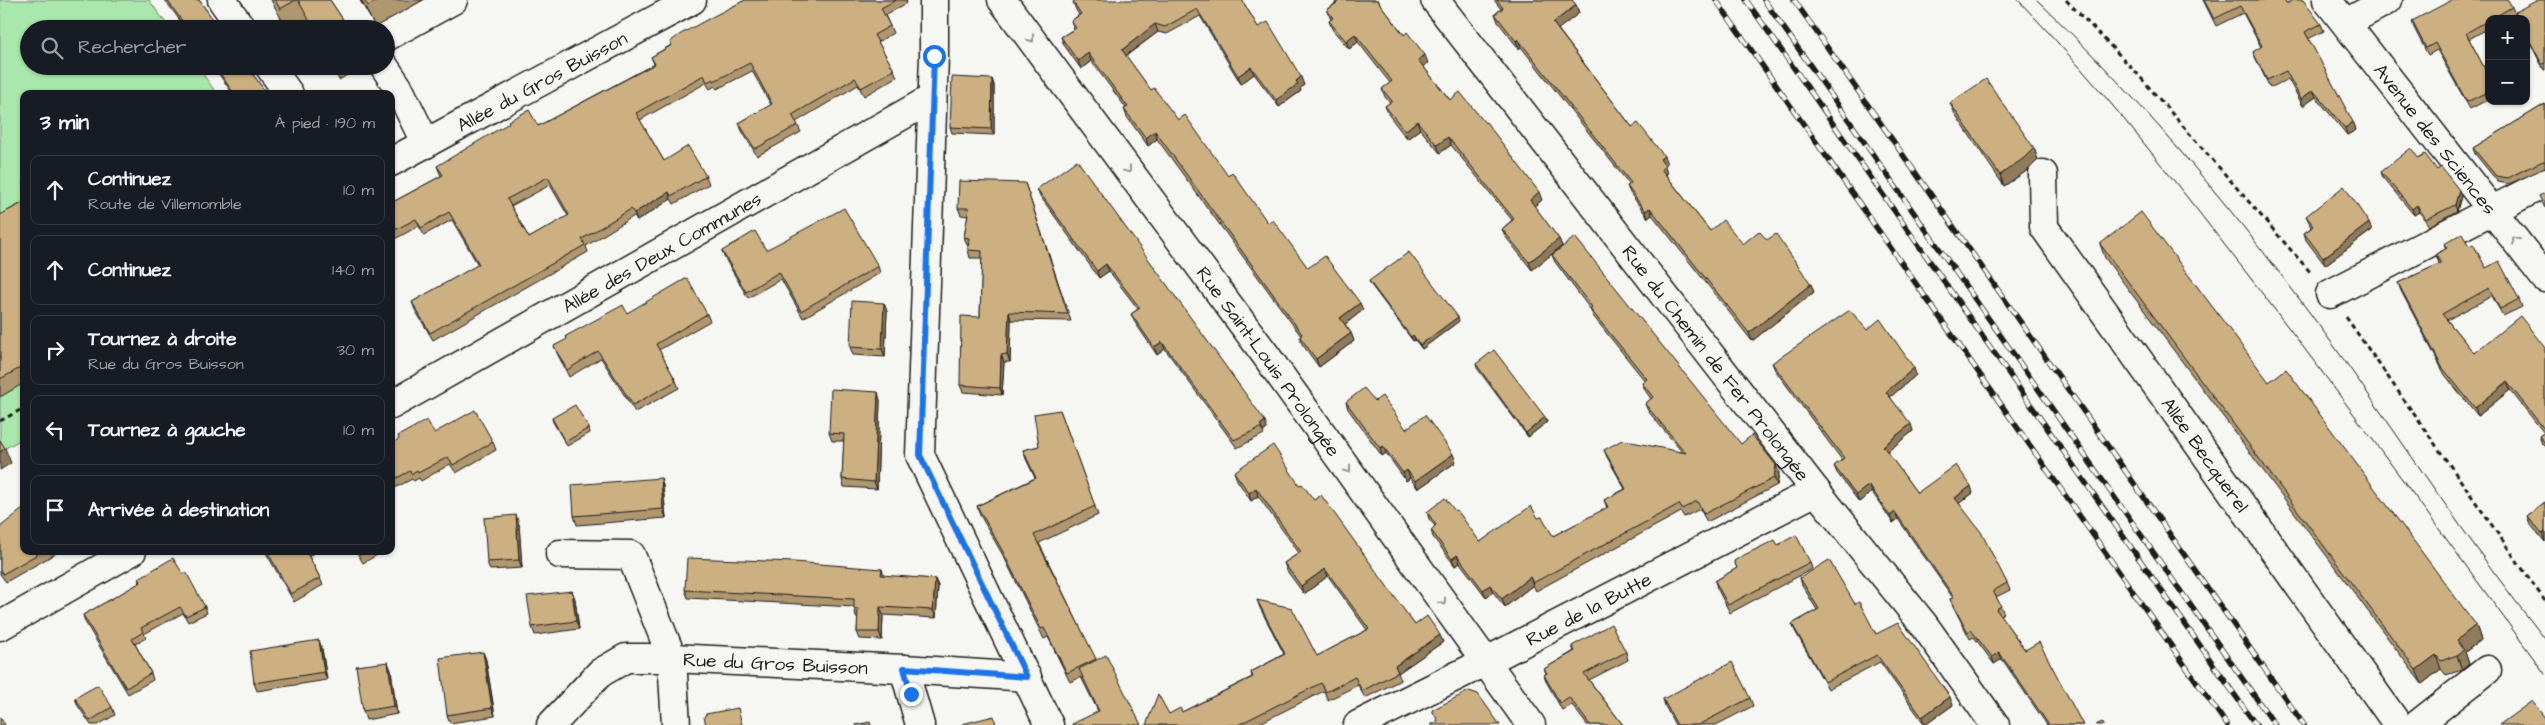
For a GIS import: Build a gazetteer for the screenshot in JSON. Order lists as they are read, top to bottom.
{
  "streets": {
    "street": [
      "Allée du Gros Buisson",
      "Avenue des Sciences",
      "Allée des Deux Communes",
      "Rue Saint-Louis Prolongée",
      "Rue du Chemin de Fer Prolongée",
      "Allée Becquerel",
      "Rue de la Butte",
      "Rue du Gros Buisson"
    ]
  },
  "crossings": [
    ["Rue Saint-Louis Prolongée", "Rue de la Butte"],
    ["Rue du Chemin de Fer Prolongée", "Rue de la Butte"]
  ],
  "one_way": ["Rue Saint-Louis Prolongée"],
  "page": {
    "map_buttons": ["+", "−"],
    "search": "Rechercher",
    "heading": ["3 min", "À pied · 190 m"],
    "list": [
      ["Continuez", "Route de Villemomble", "10 m"],
      ["Continuez", "140 m"],
      ["Tournez à droite", "Rue du Gros Buisson", "30 m"],
      ["Tournez à gauche", "10 m"],
      "Arrivée à destination"
    ]
  }
}
